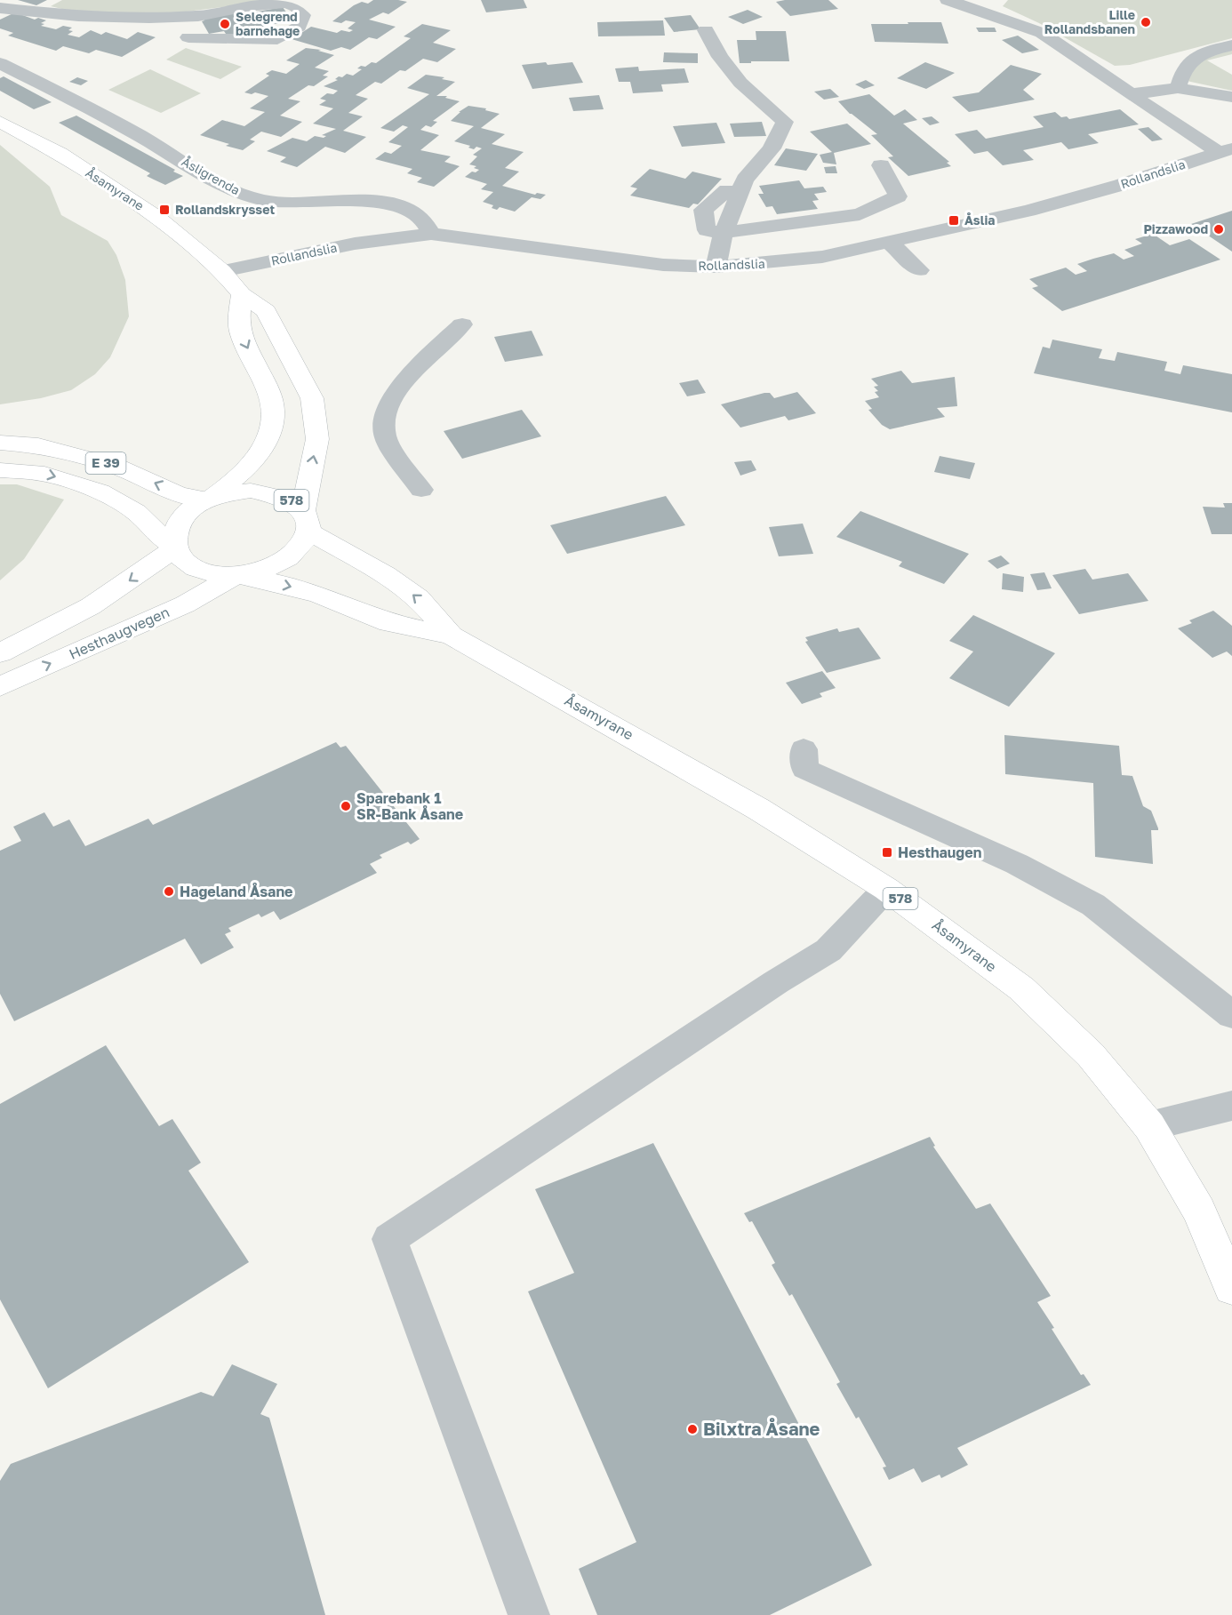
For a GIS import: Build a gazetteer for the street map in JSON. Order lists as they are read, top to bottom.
{
  "streets": {
    "main road": [
      "Åsamyrane",
      "E 39",
      "578",
      "Hesthaugvegen"
    ],
    "street": ["Rollandslia", "Åsligrenda"]
  },
  "crossings": [
    ["Rollandslia", "Åsligrenda"],
    ["Rollandslia", "Åsamyrane"],
    ["Åsamyrane", "E 39"],
    ["Åsamyrane", "578"],
    ["Åsamyrane", "Hesthaugvegen"],
    ["E 39", "578"],
    ["E 39", "Hesthaugvegen"],
    ["578", "Hesthaugvegen"]
  ],
  "places": {
    "other": [
      "Lille Rollandsbanen",
      "Selegrend barnehage",
      "Pizzawood",
      "Sparebank 1 SR-Bank Åsane",
      "Hageland Åsane",
      "Bilxtra Åsane"
    ],
    "transit": ["Rollandskrysset", "Åslia", "Hesthaugen"]
  }
}
